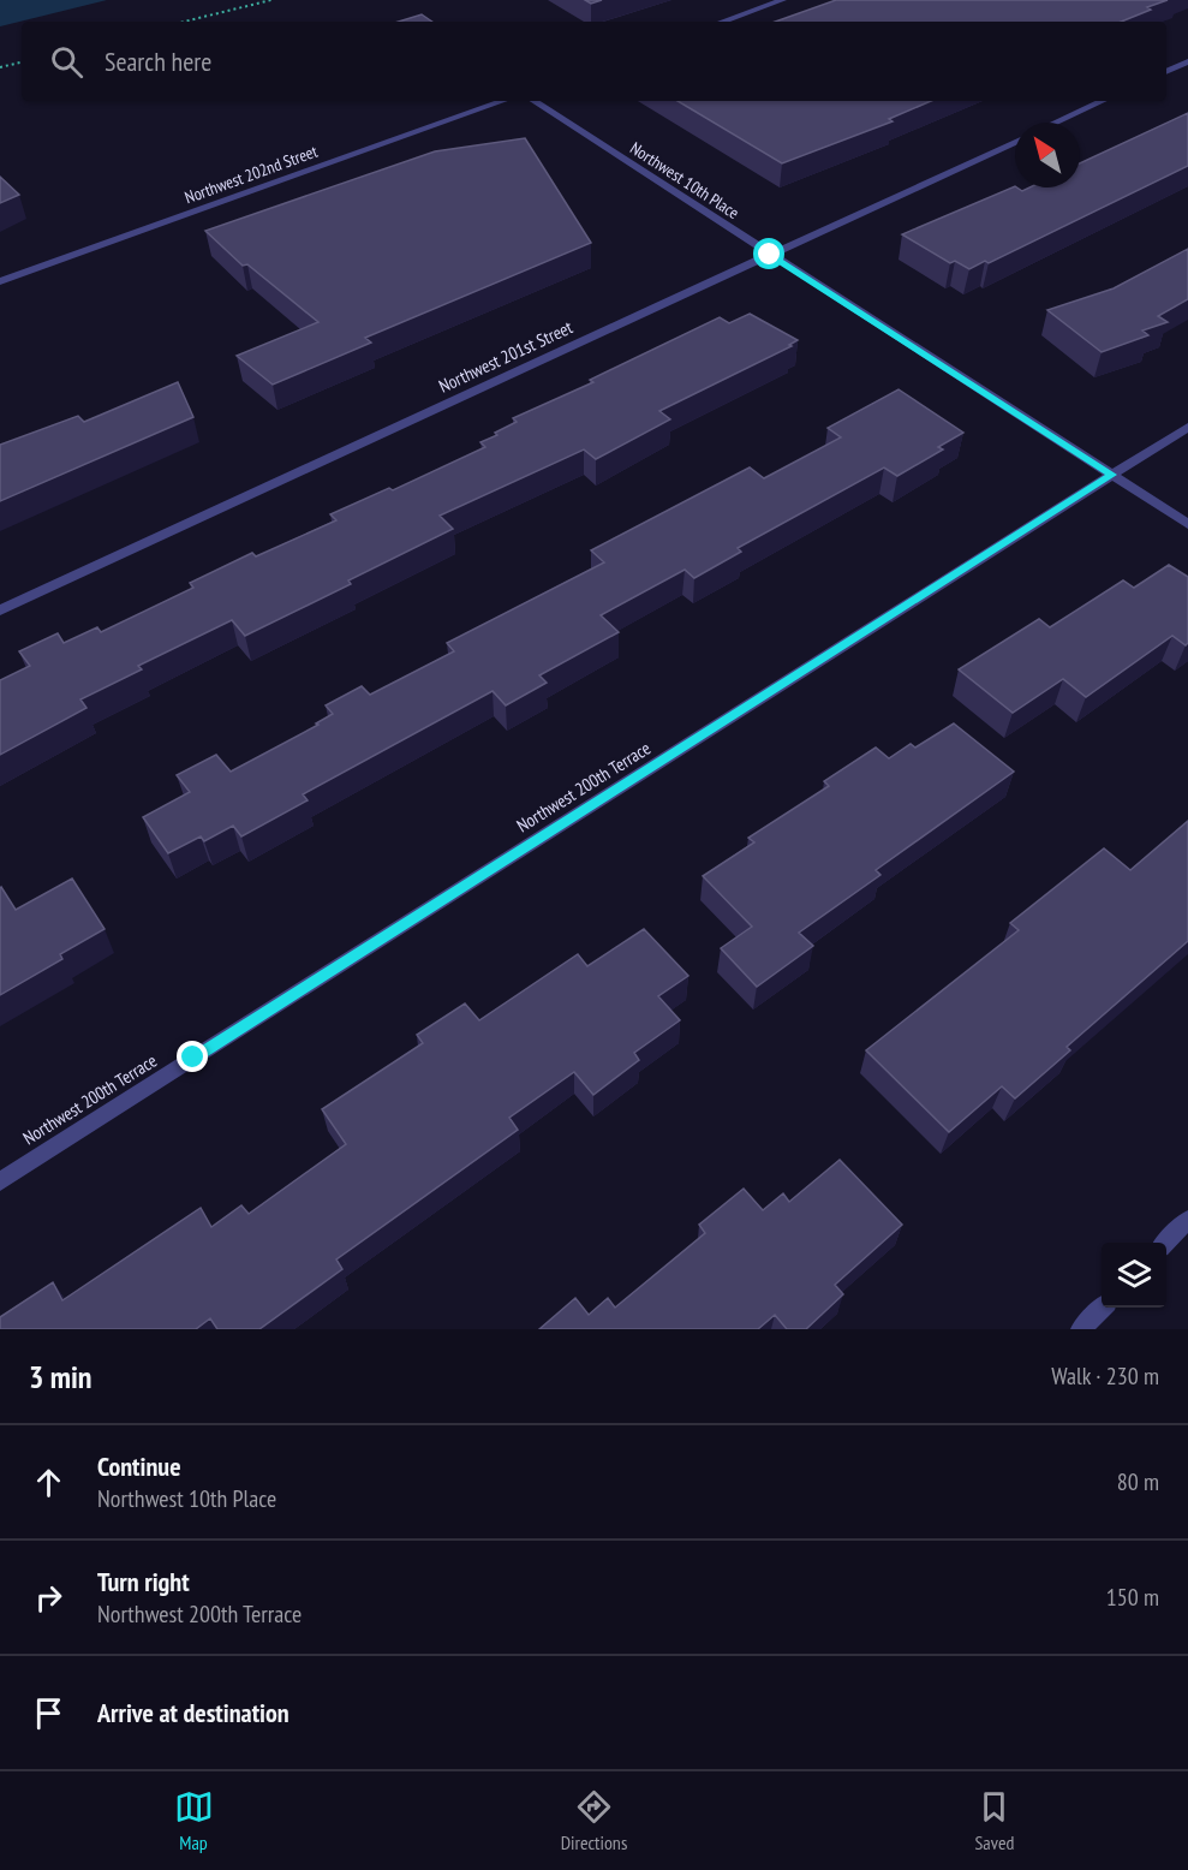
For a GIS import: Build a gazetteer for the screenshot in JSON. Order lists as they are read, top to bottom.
{
  "streets": {
    "street": [
      "Northwest 202nd Street",
      "Northwest 10th Place",
      "Northwest 201st Street",
      "Northwest 200th Terrace"
    ]
  },
  "crossings": [
    ["Northwest 10th Place", "Northwest 201st Street"],
    ["Northwest 10th Place", "Northwest 200th Terrace"]
  ],
  "north": "top left",
  "page": {
    "search": "Search here",
    "heading": ["3 min", "Walk · 230 m"],
    "list": [
      ["Continue", "Northwest 10th Place", "80 m"],
      ["Turn right", "Northwest 200th Terrace", "150 m"],
      "Arrive at destination"
    ],
    "nav": ["Map", "Directions", "Saved"]
  }
}
